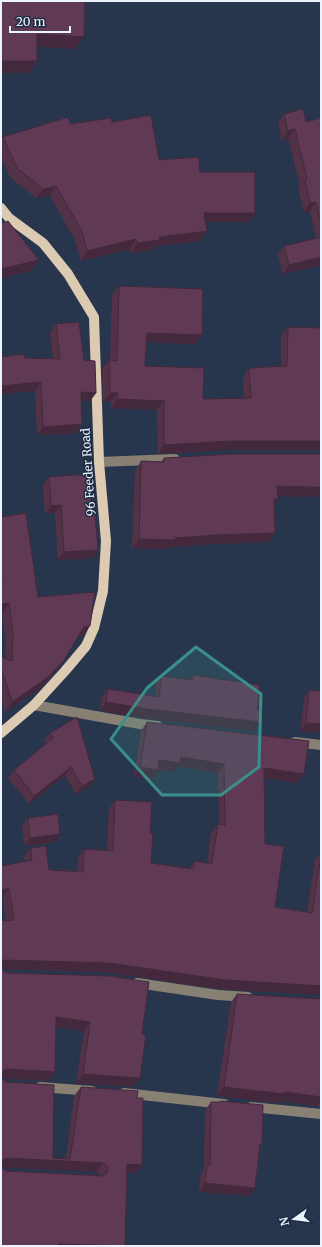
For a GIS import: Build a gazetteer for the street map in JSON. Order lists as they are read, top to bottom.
{
  "streets": {
    "main road": ["96 Feeder Road"]
  },
  "scale_bar": "20 m",
  "north": "left"
}
